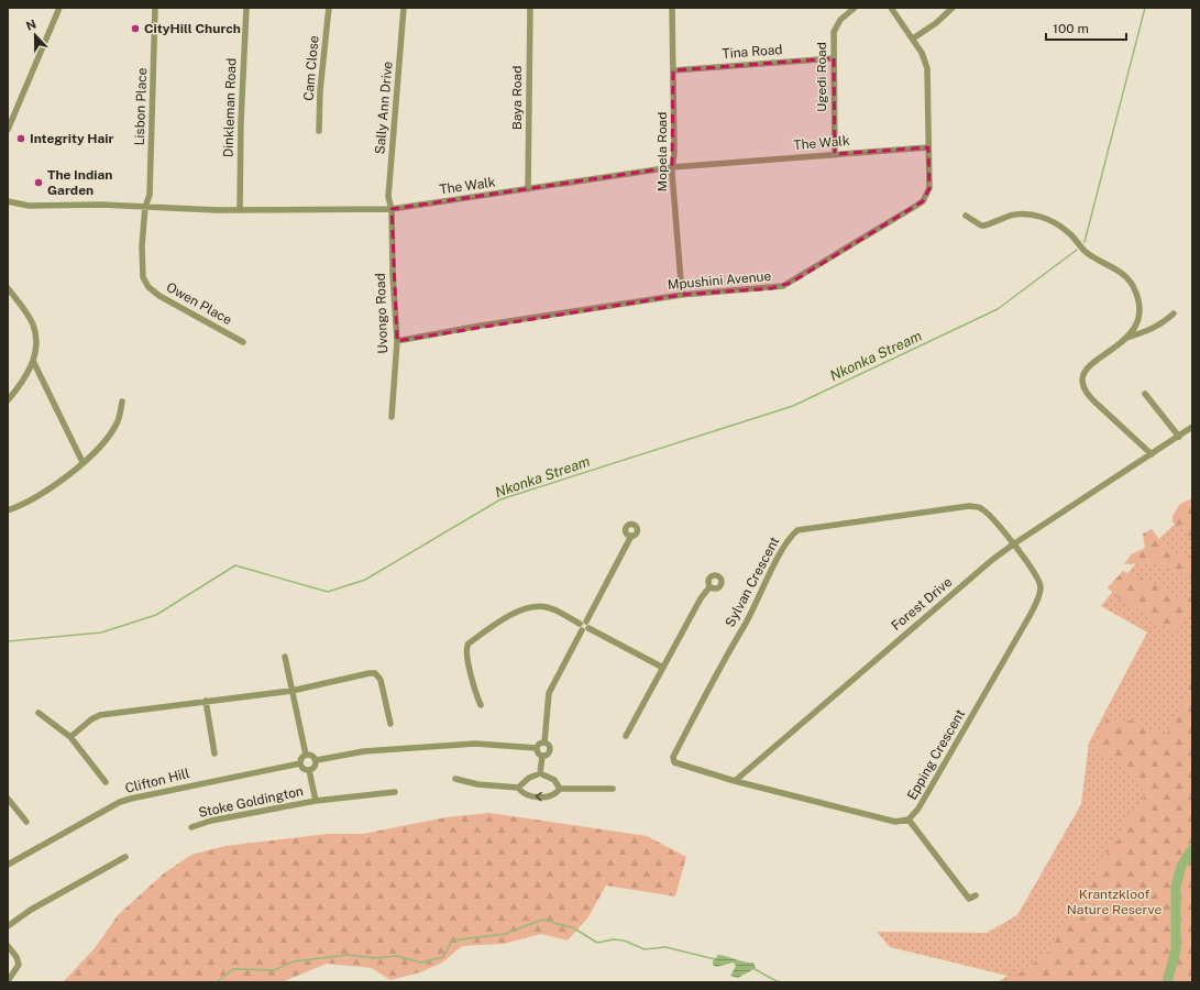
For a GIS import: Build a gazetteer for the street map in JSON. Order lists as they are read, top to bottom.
{
  "streets": {
    "street": [
      "Tina Road",
      "Cam Close",
      "Ugedi Road",
      "Baya Road",
      "Lisbon Place",
      "Dinkleman Road",
      "Sally Ann Drive",
      "The Walk",
      "Mopela Road",
      "Mpushini Avenue",
      "Owen Place",
      "Uvongo Road",
      "Sylvan Crescent",
      "Forest Drive",
      "Epping Crescent",
      "Clifton Hill",
      "Stoke Goldington"
    ]
  },
  "crossings": [
    ["Tina Road", "Ugedi Road"],
    ["Tina Road", "Mopela Road"],
    ["Ugedi Road", "The Walk"],
    ["Baya Road", "The Walk"],
    ["Lisbon Place", "The Walk"],
    ["Lisbon Place", "Owen Place"],
    ["Dinkleman Road", "The Walk"],
    ["Sally Ann Drive", "The Walk"],
    ["Sally Ann Drive", "Uvongo Road"],
    ["The Walk", "Mopela Road"],
    ["The Walk", "Mpushini Avenue"],
    ["The Walk", "Owen Place"],
    ["The Walk", "Uvongo Road"],
    ["Mopela Road", "Mpushini Avenue"],
    ["Mpushini Avenue", "Uvongo Road"],
    ["Sylvan Crescent", "Forest Drive"],
    ["Sylvan Crescent", "Epping Crescent"],
    ["Forest Drive", "Epping Crescent"],
    ["Clifton Hill", "Stoke Goldington"]
  ],
  "water": ["Nkonka Stream"],
  "parks": ["Krantzkloof Nature Reserve"],
  "places": ["CityHill Church", "Integrity Hair", "The Indian Garden"],
  "scale_bar": "100 m",
  "north": "top"
}
